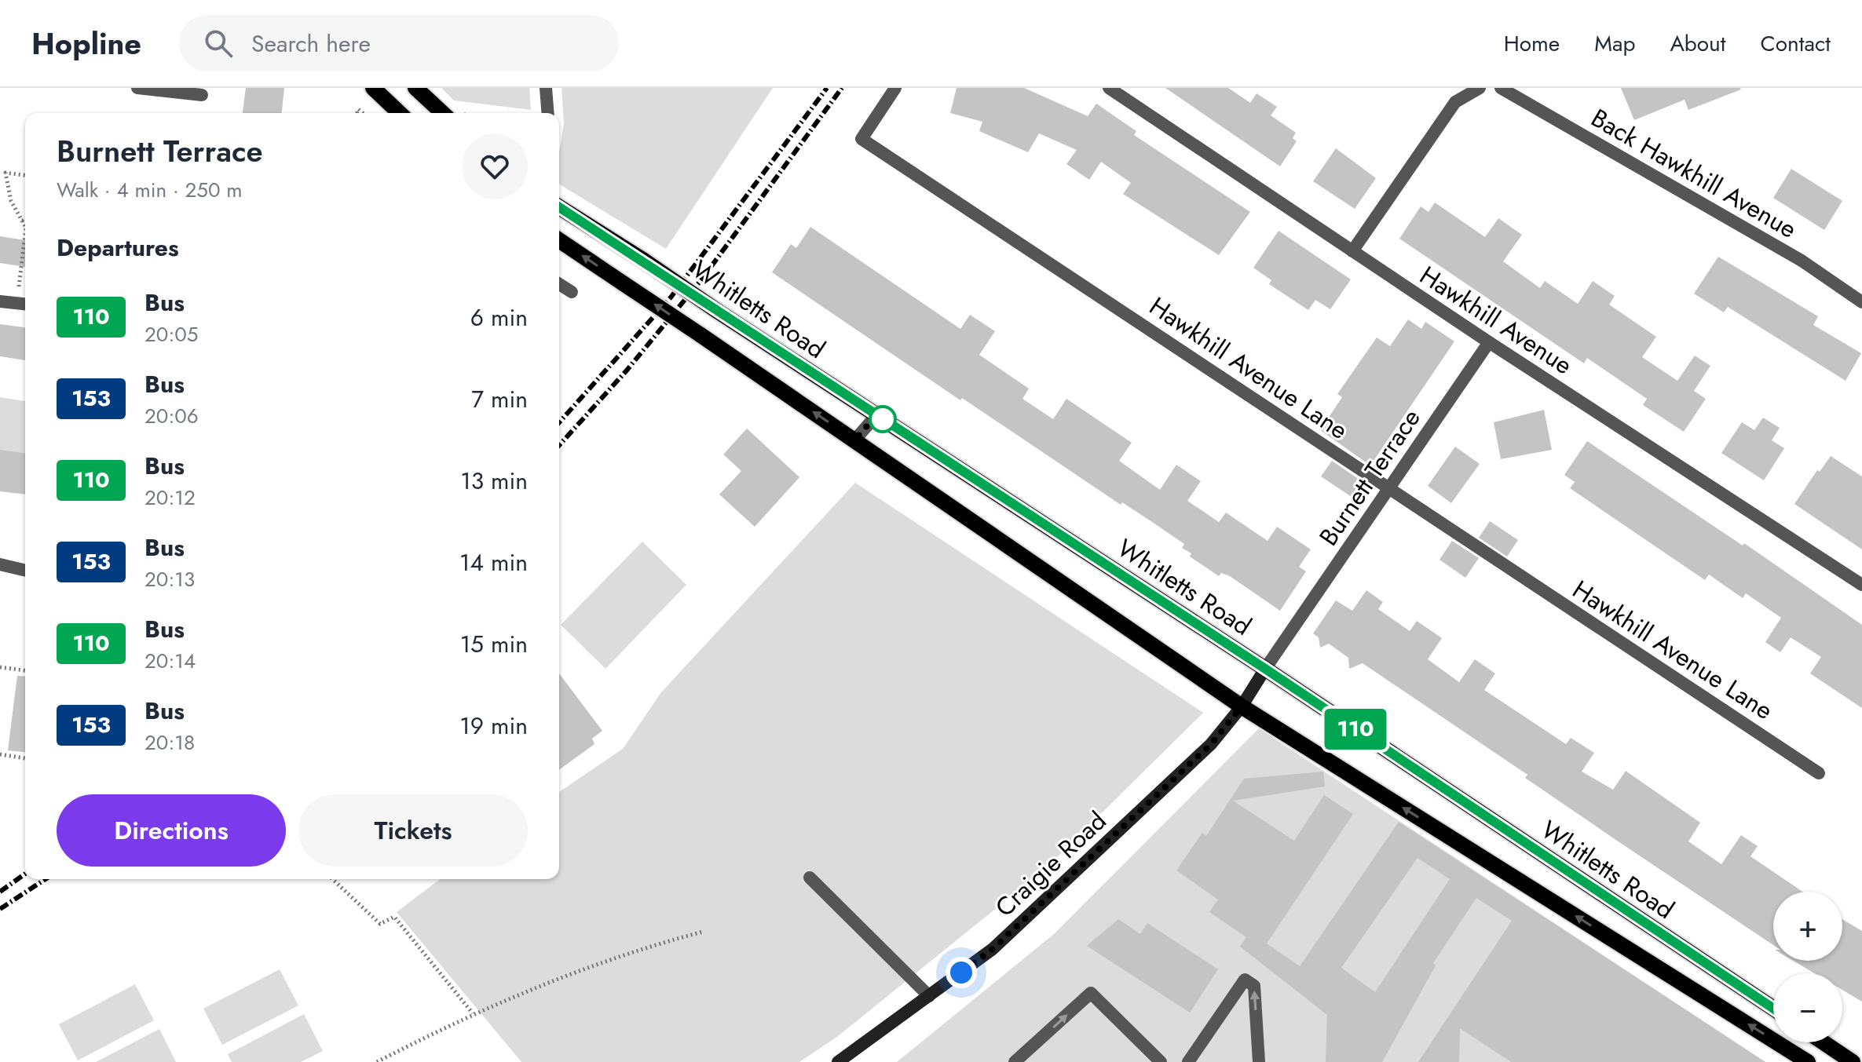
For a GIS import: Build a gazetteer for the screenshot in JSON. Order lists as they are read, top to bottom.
{
  "streets": {
    "main road": ["Whitletts Road", "Craigie Road"],
    "street": [
      "Back Hawkhill Avenue",
      "Hawkhill Avenue",
      "Hawkhill Avenue Lane",
      "Burnett Terrace"
    ]
  },
  "crossings": [
    ["Whitletts Road", "Burnett Terrace"],
    ["Whitletts Road", "Craigie Road"],
    ["Hawkhill Avenue", "Burnett Terrace"],
    ["Hawkhill Avenue Lane", "Burnett Terrace"],
    ["Burnett Terrace", "Craigie Road"]
  ],
  "lines": ["bus line 110"],
  "page": {
    "header": "Hopline",
    "search": "Search here",
    "nav": [
      "Home",
      "Map",
      "About",
      "Contact"
    ],
    "on_map": "110",
    "heading": [
      ["Burnett Terrace", "Walk · 4 min · 250 m"],
      "Departures"
    ],
    "list": [
      {
        "mark": "110",
        "name": "Bus",
        "note": "20:05",
        "value": "6 min"
      },
      {
        "mark": "153",
        "name": "Bus",
        "note": "20:06",
        "value": "7 min"
      },
      {
        "mark": "110",
        "name": "Bus",
        "note": "20:12",
        "value": "13 min"
      },
      {
        "mark": "153",
        "name": "Bus",
        "note": "20:13",
        "value": "14 min"
      },
      {
        "mark": "110",
        "name": "Bus",
        "note": "20:14",
        "value": "15 min"
      },
      {
        "mark": "153",
        "name": "Bus",
        "note": "20:18",
        "value": "19 min"
      }
    ],
    "buttons": ["Directions", "Tickets"],
    "map_buttons": ["+", "−"]
  }
}
